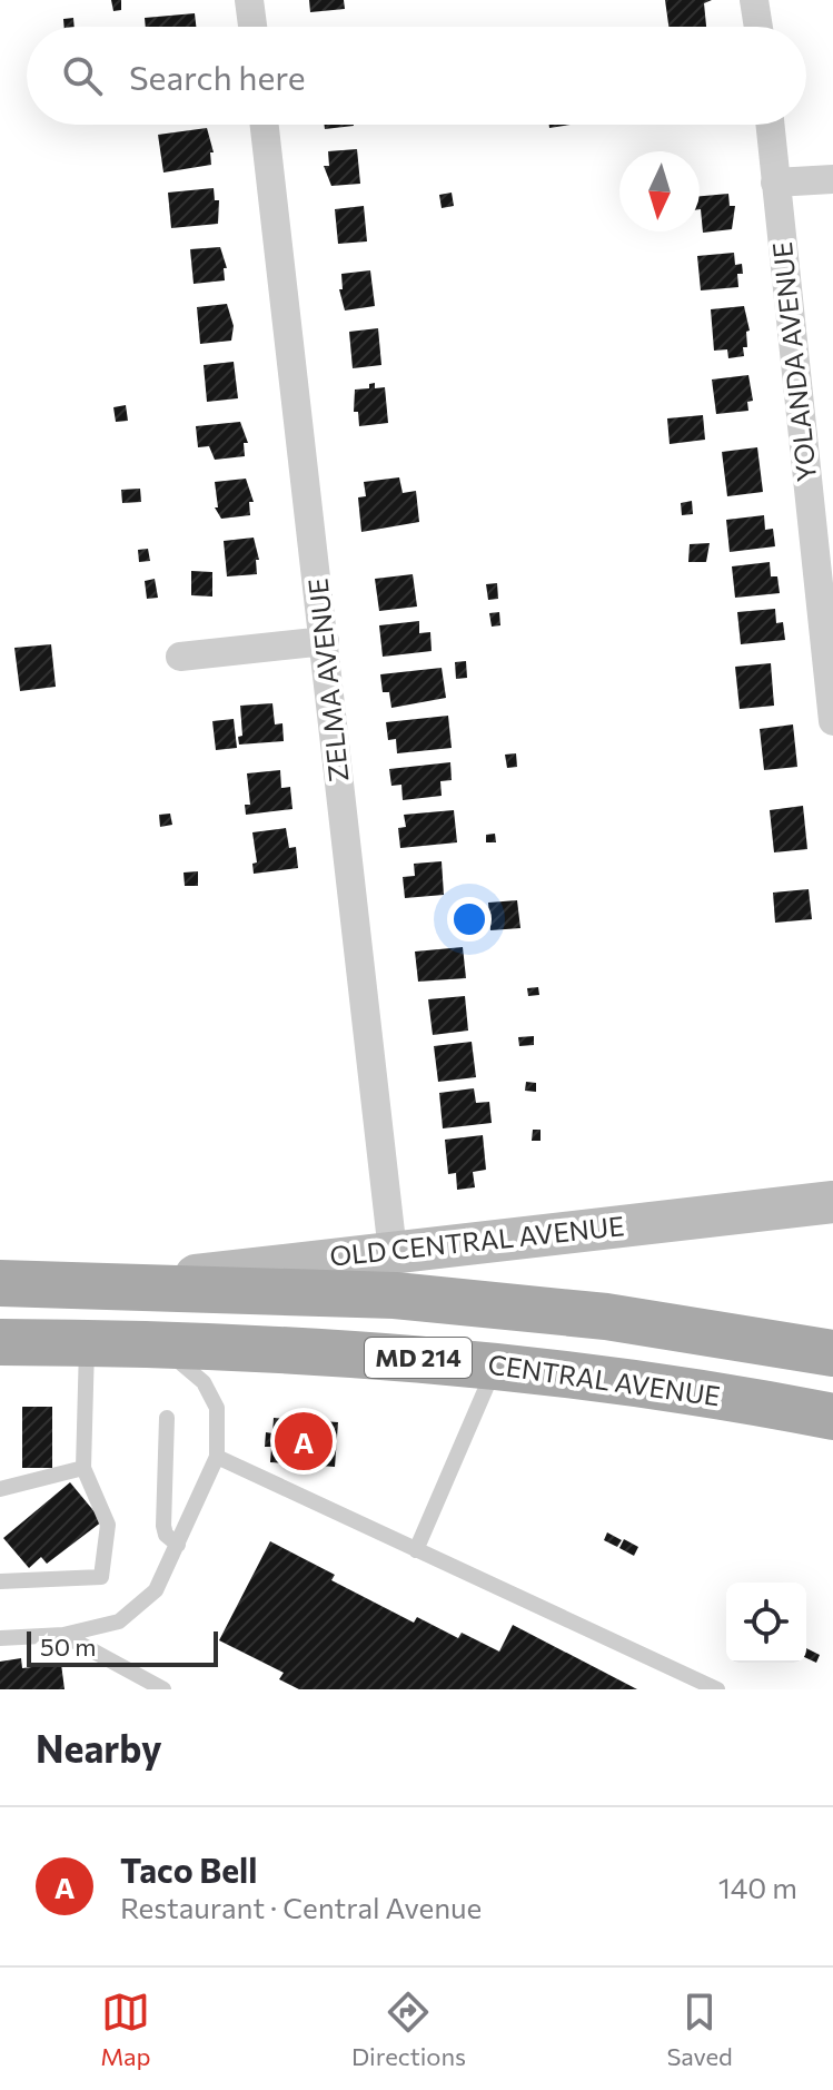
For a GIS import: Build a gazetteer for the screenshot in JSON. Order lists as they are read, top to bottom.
{
  "streets": {
    "main road": ["OLD CENTRAL AVENUE", "MD 214", "CENTRAL AVENUE"],
    "street": ["YOLANDA AVENUE", "ZELMA AVENUE"]
  },
  "crossings": [
    ["ZELMA AVENUE", "OLD CENTRAL AVENUE"],
    ["OLD CENTRAL AVENUE", "MD 214"]
  ],
  "scale_bar": "50 m",
  "north": "bottom",
  "page": {
    "search": "Search here",
    "pins": "A",
    "scale": "50 m",
    "heading": "Nearby",
    "list": [
      {
        "mark": "A",
        "name": "Taco Bell",
        "note": "Restaurant · Central Avenue",
        "value": "140 m"
      }
    ],
    "nav": ["Map", "Directions", "Saved"]
  }
}
